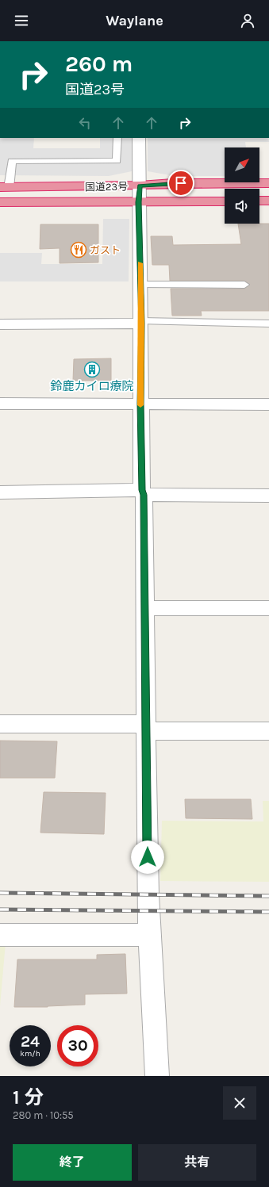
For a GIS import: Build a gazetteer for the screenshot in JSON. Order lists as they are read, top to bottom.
{
  "streets": {
    "highway": ["国道23号"]
  },
  "places": {
    "restaurant": ["ガスト"],
    "building": ["鈴鹿カイロ療院"]
  },
  "north": "top right",
  "page": {
    "header": "Waylane",
    "turn": ["260 m", "国道23号"],
    "speed": "24 km/h",
    "limit": "30",
    "heading": ["1 分", "280 m · 10:55"],
    "buttons": ["終了", "共有"]
  }
}
